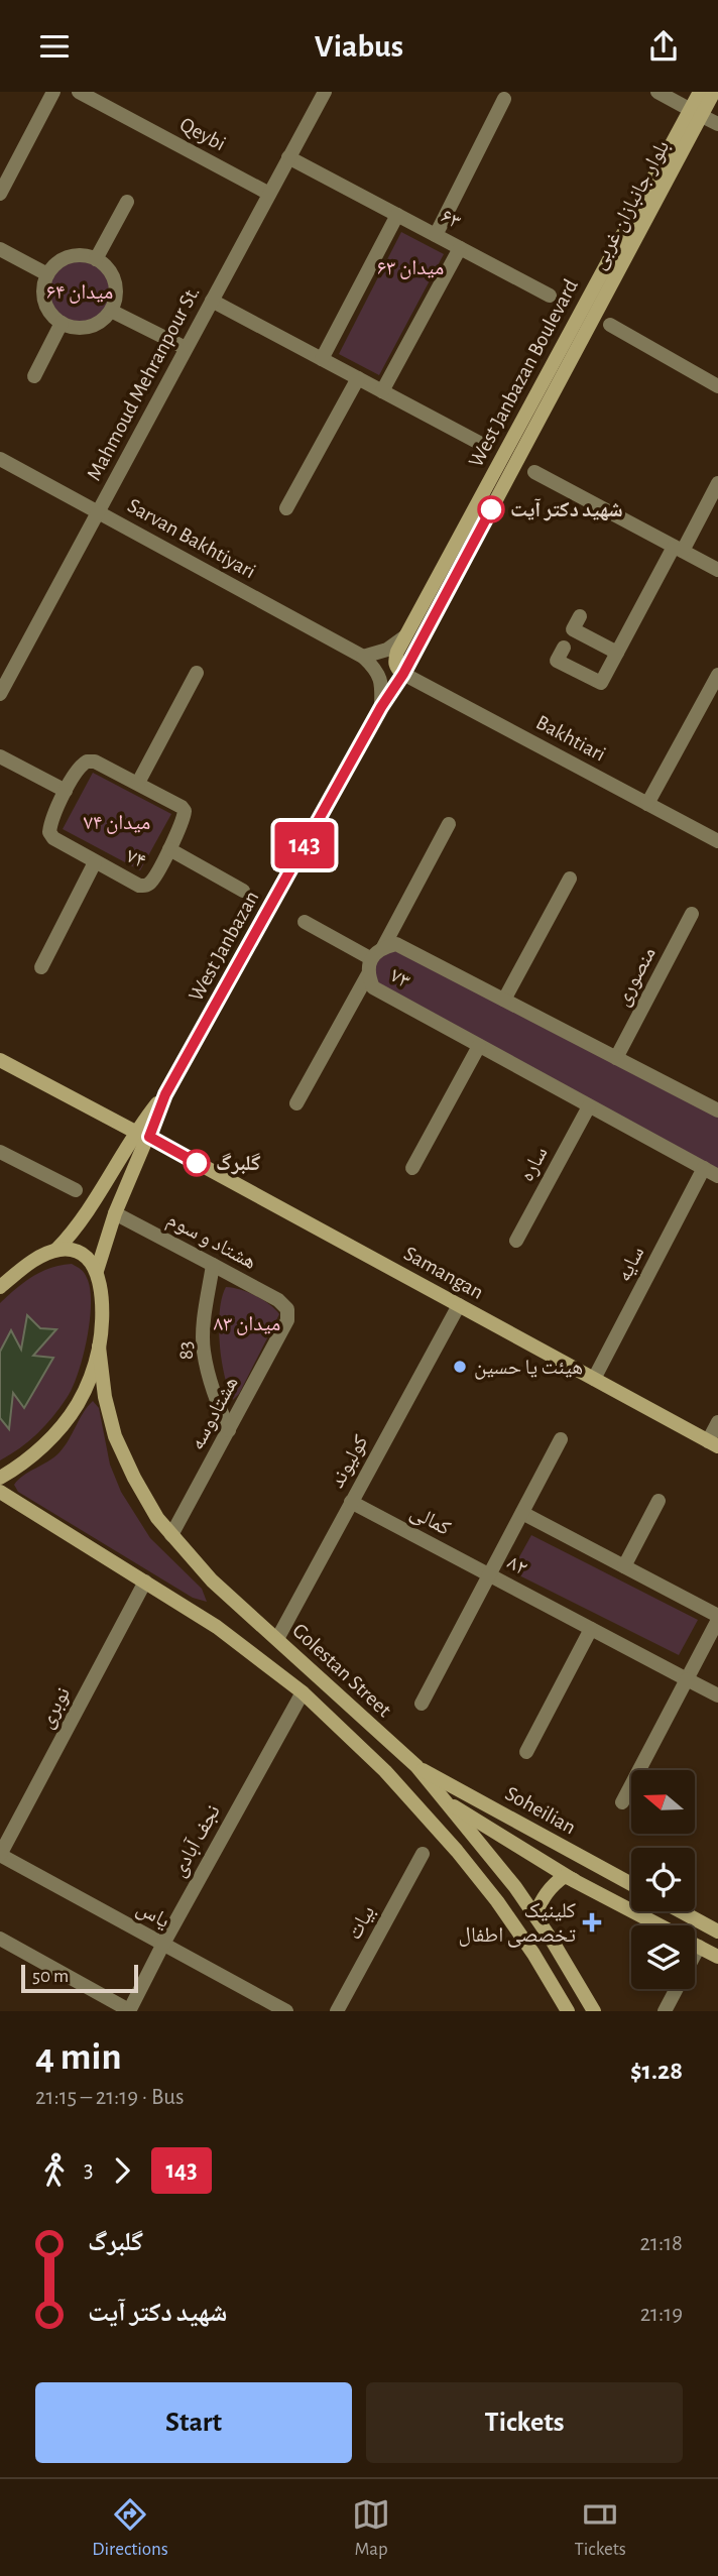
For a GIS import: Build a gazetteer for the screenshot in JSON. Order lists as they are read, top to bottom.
{
  "streets": {
    "main road": [
      "بلوار جانبازان غربی",
      "West Janbazan Boulevard",
      "West Janbazan",
      "Samangan",
      "Golestan Street",
      "Soheilian"
    ],
    "street": [
      "Qeybi",
      "۶۳",
      "Mahmoud Mehranpour St.",
      "Sarvan Bakhtiyari",
      "Bakhtiari",
      "۷۴",
      "منصوری",
      "۷۳",
      "ساره",
      "هشتاد و سوم",
      "سایه",
      "83",
      "هشتادوسه",
      "کولیوند",
      "کمالی",
      "۸۲",
      "نوبری",
      "نجف آبادی",
      "یاس",
      "بیات"
    ]
  },
  "crossings": [
    ["Qeybi", "Mahmoud Mehranpour St."],
    ["بلوار جانبازان غربی", "West Janbazan Boulevard"],
    ["بلوار جانبازان غربی", "Bakhtiari"],
    ["بلوار جانبازان غربی", "West Janbazan"],
    ["۶۳", "Mahmoud Mehranpour St."],
    ["West Janbazan Boulevard", "Bakhtiari"],
    ["West Janbazan Boulevard", "West Janbazan"],
    ["Mahmoud Mehranpour St.", "Sarvan Bakhtiyari"],
    ["Bakhtiari", "West Janbazan"],
    ["West Janbazan", "هشتاد و سوم"],
    ["West Janbazan", "Samangan"],
    ["منصوری", "۷۳"],
    ["۷۳", "ساره"],
    ["۷۳", "سایه"],
    ["هشتاد و سوم", "83"],
    ["هشتاد و سوم", "هشتادوسه"],
    ["سایه", "Samangan"],
    ["Samangan", "کولیوند"],
    ["83", "هشتادوسه"],
    ["هشتادوسه", "Golestan Street"],
    ["کولیوند", "کمالی"],
    ["کولیوند", "Golestan Street"],
    ["کمالی", "۸۲"],
    ["Golestan Street", "نوبری"],
    ["Golestan Street", "Soheilian"],
    ["Golestan Street", "نجف آبادی"],
    ["نوبری", "یاس"],
    ["نجف آبادی", "یاس"]
  ],
  "parks": [
    "میدان ۶۳",
    "میدان ۶۴",
    "میدان ۷۴",
    "میدان ۸۳"
  ],
  "places": {
    "other": ["شهید دکتر آیت", "گلبرگ", "هیئت یا حسین"],
    "health": ["کلینیک تخصصی اطفال"]
  },
  "lines": ["bus line 143"],
  "scale_bar": "50 m",
  "north": "left",
  "page": {
    "header": "Viabus",
    "on_map": "143",
    "scale": "50 m",
    "heading": ["4 min", "21:15 – 21:19 · Bus", "$1.28"],
    "legs": ["3", "143"],
    "list": [
      {
        "name": "گلبرگ",
        "value": "21:18"
      },
      {
        "name": "شهید دکتر آیت",
        "value": "21:19"
      }
    ],
    "buttons": ["Start", "Tickets"],
    "tabs": ["Directions", "Map", "Tickets"]
  }
}
